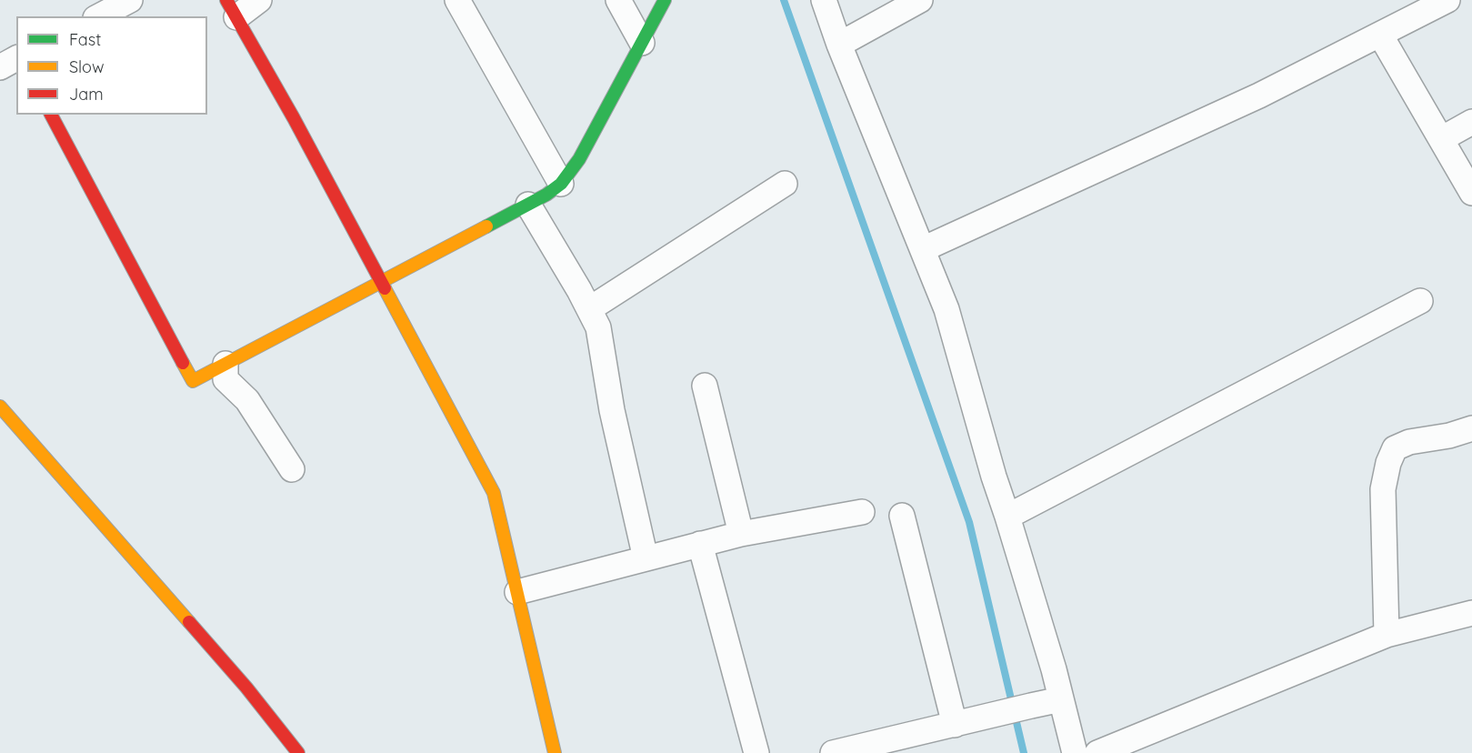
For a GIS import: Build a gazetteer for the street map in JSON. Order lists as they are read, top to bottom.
{
  "legend": ["Fast", "Slow", "Jam"]
}
